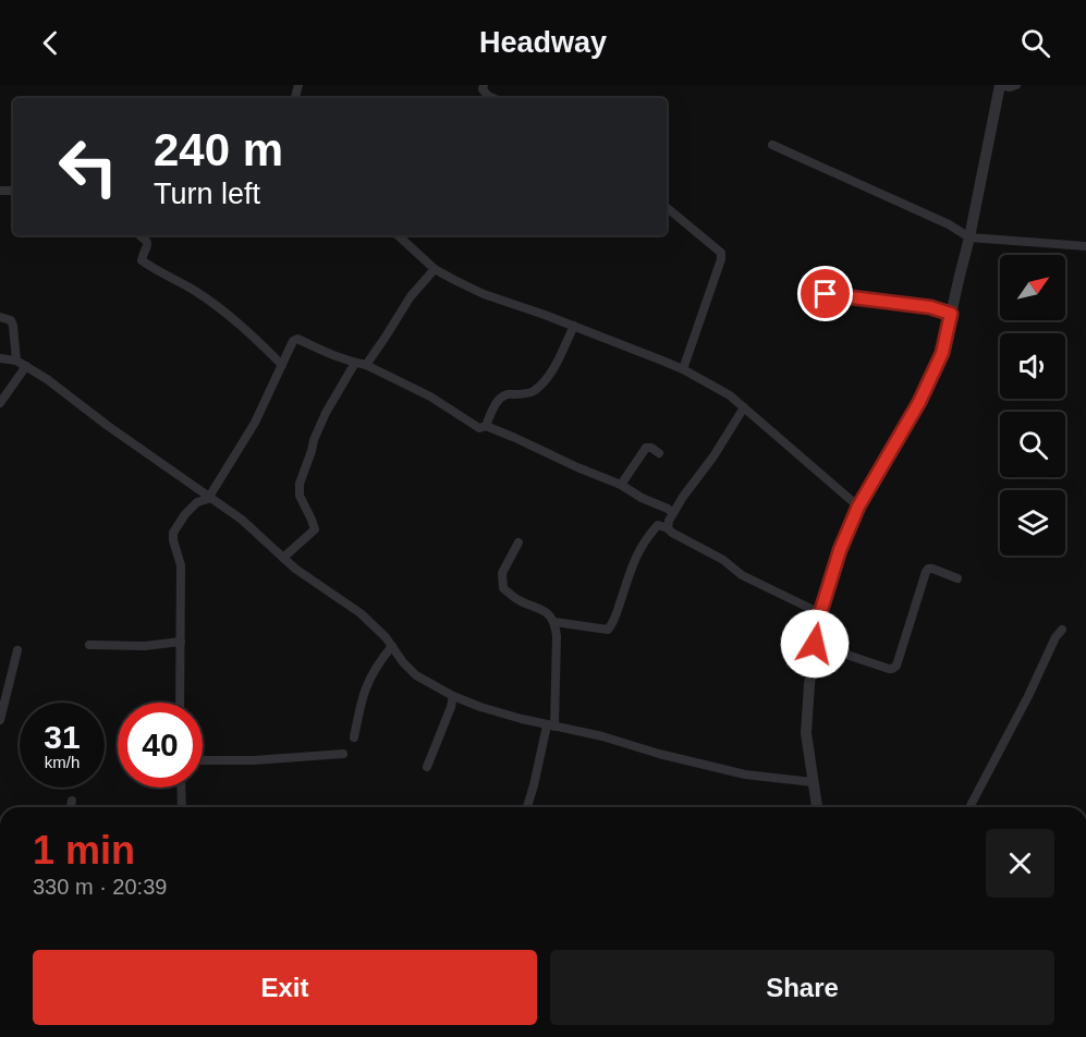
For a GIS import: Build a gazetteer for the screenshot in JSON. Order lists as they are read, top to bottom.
{
  "north": "top right",
  "page": {
    "header": "Headway",
    "turn": ["240 m", "Turn left"],
    "speed": "31 km/h",
    "limit": "40",
    "heading": ["1 min", "330 m · 20:39"],
    "buttons": ["Exit", "Share"]
  }
}
